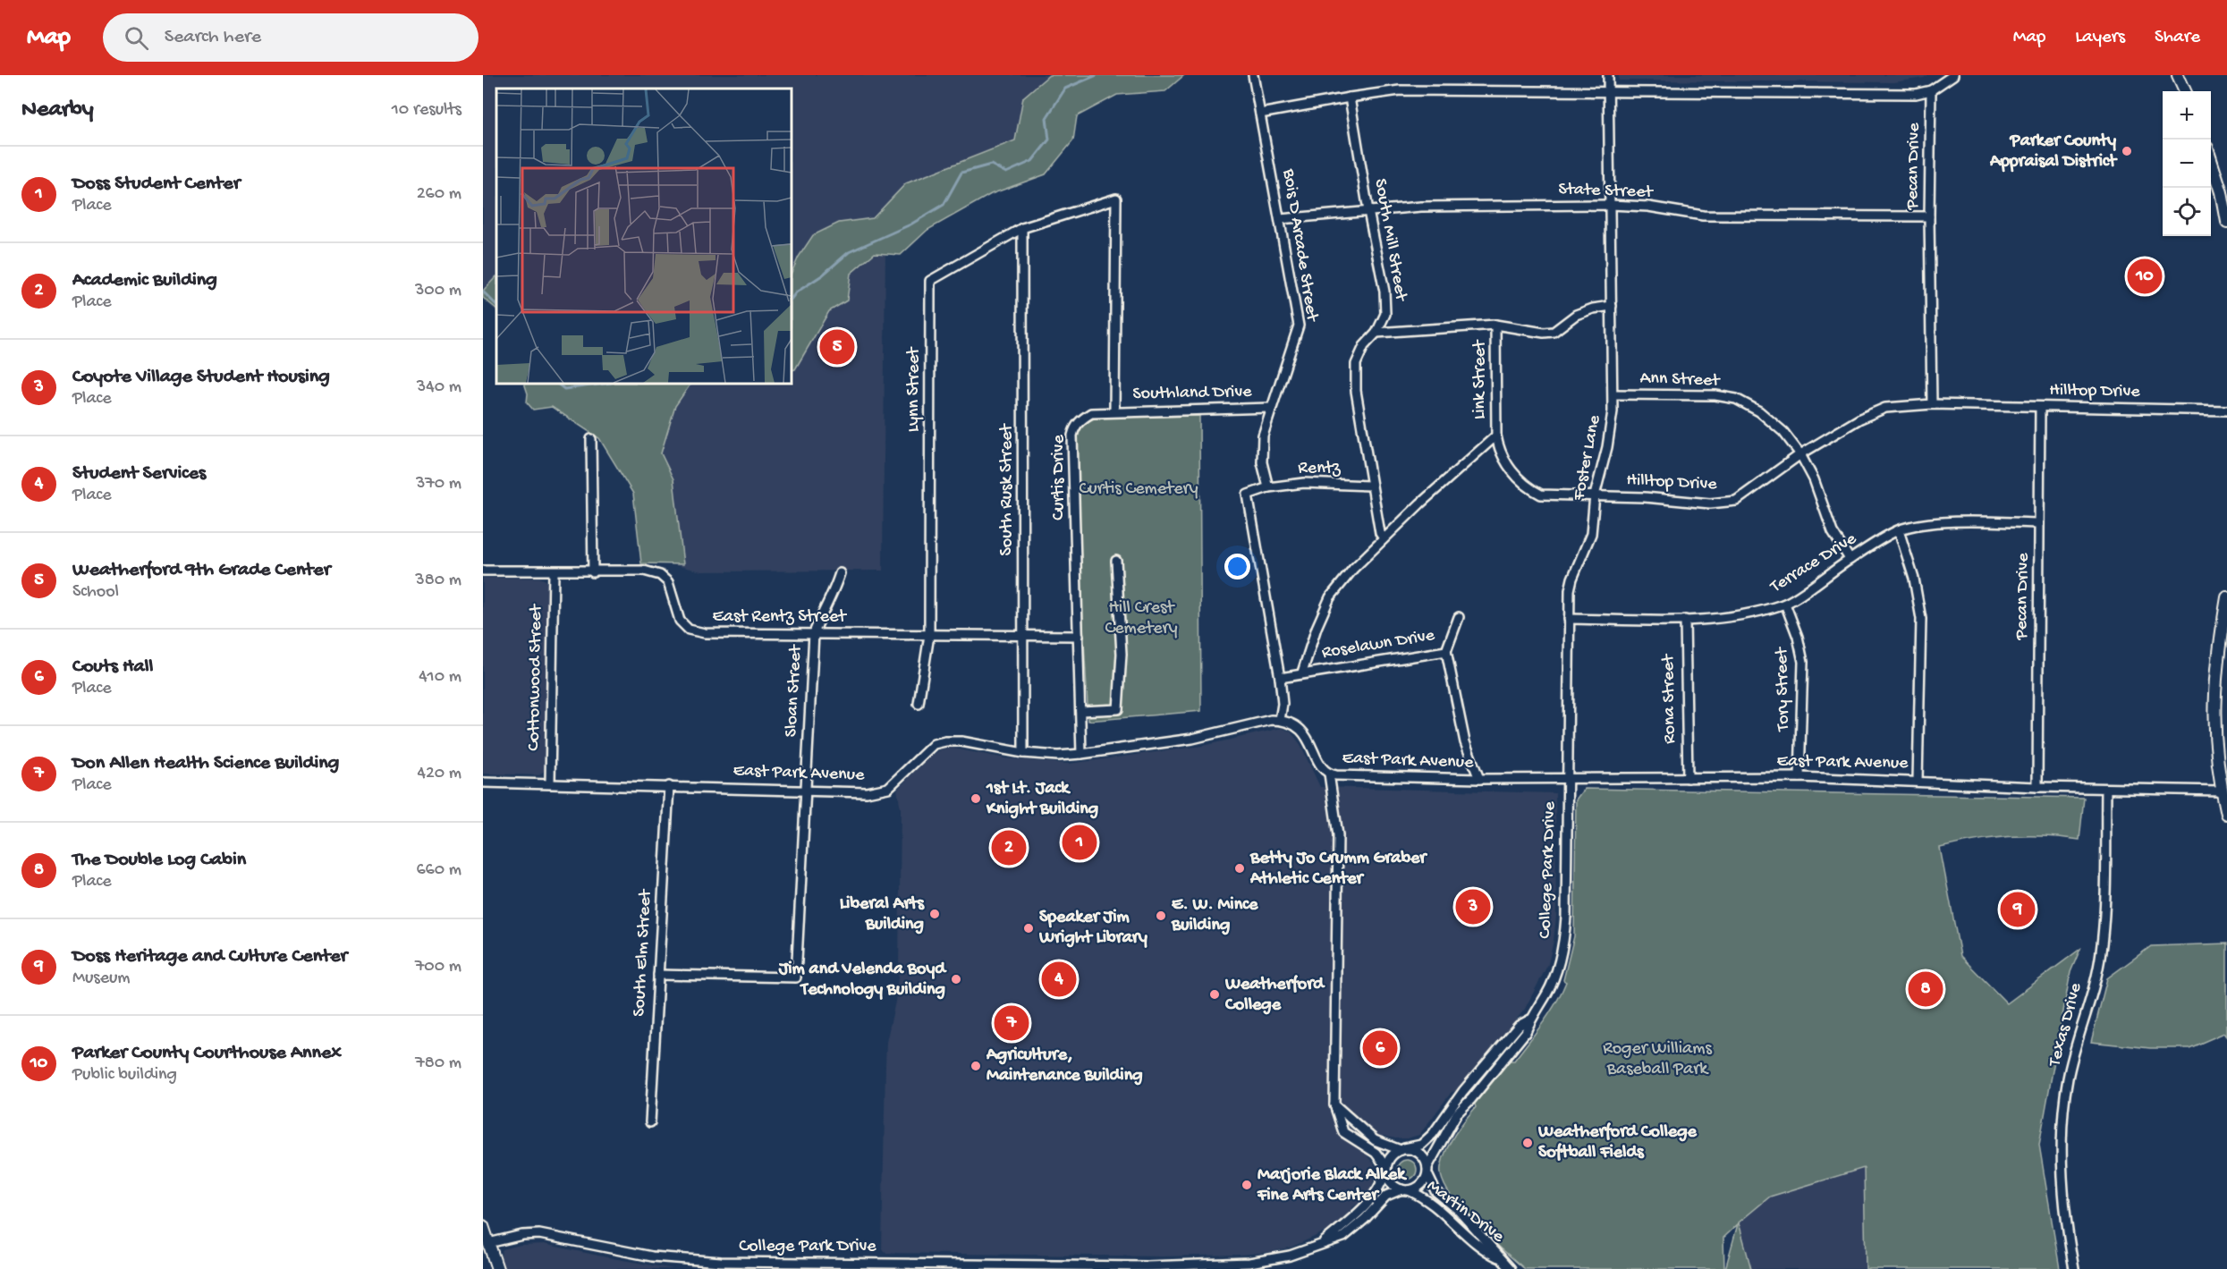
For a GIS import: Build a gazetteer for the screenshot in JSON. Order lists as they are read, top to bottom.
{
  "streets": {
    "street": [
      "Pecan Drive",
      "State Street",
      "South Mill Street",
      "Bois D Arcade Street",
      "Link Street",
      "Ann Street",
      "Lynn Street",
      "Hilltop Drive",
      "Southland Drive",
      "Foster Lane",
      "Rentz",
      "Curtis Drive",
      "South Rusk Street",
      "Terrace Drive",
      "East Rentz Street",
      "Roselawn Drive",
      "Cottonwood Street",
      "Tory Street",
      "Sloan Street",
      "Rona Street",
      "East Park Avenue",
      "College Park Drive",
      "South Elm Street",
      "Texas Drive",
      "Martin Drive"
    ]
  },
  "crossings": [
    ["Pecan Drive", "State Street"],
    ["Pecan Drive", "Hilltop Drive"],
    ["Pecan Drive", "Terrace Drive"],
    ["Pecan Drive", "East Park Avenue"],
    ["State Street", "South Mill Street"],
    ["State Street", "Bois D Arcade Street"],
    ["State Street", "Foster Lane"],
    ["South Mill Street", "Rentz"],
    ["Bois D Arcade Street", "Southland Drive"],
    ["Bois D Arcade Street", "Rentz"],
    ["Link Street", "Hilltop Drive"],
    ["Ann Street", "Hilltop Drive"],
    ["Ann Street", "Foster Lane"],
    ["Ann Street", "Terrace Drive"],
    ["Lynn Street", "Southland Drive"],
    ["Lynn Street", "Curtis Drive"],
    ["Lynn Street", "South Rusk Street"],
    ["Lynn Street", "East Rentz Street"],
    ["Hilltop Drive", "Foster Lane"],
    ["Southland Drive", "Curtis Drive"],
    ["Foster Lane", "Terrace Drive"],
    ["Foster Lane", "East Park Avenue"],
    ["Foster Lane", "College Park Drive"],
    ["Curtis Drive", "East Rentz Street"],
    ["Curtis Drive", "East Park Avenue"],
    ["South Rusk Street", "East Rentz Street"],
    ["South Rusk Street", "East Park Avenue"],
    ["Terrace Drive", "Tory Street"],
    ["Terrace Drive", "Rona Street"],
    ["East Rentz Street", "Cottonwood Street"],
    ["East Rentz Street", "Sloan Street"],
    ["Roselawn Drive", "East Park Avenue"],
    ["Cottonwood Street", "East Park Avenue"],
    ["Tory Street", "East Park Avenue"],
    ["Sloan Street", "East Park Avenue"],
    ["Sloan Street", "South Elm Street"],
    ["Rona Street", "East Park Avenue"],
    ["East Park Avenue", "College Park Drive"],
    ["East Park Avenue", "South Elm Street"],
    ["East Park Avenue", "Texas Drive"],
    ["College Park Drive", "Martin Drive"]
  ],
  "parks": ["Curtis Cemetery", "Hill Crest Cemetery", "Roger Williams Baseball Park"],
  "places": [
    "Parker County Appraisal District",
    "1st Lt. Jack Knight Building",
    "Betty Jo Crumm Graber Athletic Center",
    "Liberal Arts Building",
    "E. W. Mince Building",
    "Speaker Jim Wright Library",
    "Jim and Velenda Boyd Technology Building",
    "Weatherford College",
    "Agriculture, Maintenance Building",
    "Weatherford College Softball Fields",
    "Marjorie Black Alkek Fine Arts Center"
  ],
  "page": {
    "header": "Map",
    "search": "Search here",
    "nav": ["Map", "Layers", "Share"],
    "heading": ["Nearby", "10 results"],
    "map_buttons": ["+", "−"],
    "list": [
      {
        "mark": "1",
        "name": "Doss Student Center",
        "note": "Place",
        "value": "260 m"
      },
      {
        "mark": "2",
        "name": "Academic Building",
        "note": "Place",
        "value": "300 m"
      },
      {
        "mark": "3",
        "name": "Coyote Village Student Housing",
        "note": "Place",
        "value": "340 m"
      },
      {
        "mark": "4",
        "name": "Student Services",
        "note": "Place",
        "value": "370 m"
      },
      {
        "mark": "5",
        "name": "Weatherford 9th Grade Center",
        "note": "School",
        "value": "380 m"
      },
      {
        "mark": "6",
        "name": "Couts Hall",
        "note": "Place",
        "value": "410 m"
      },
      {
        "mark": "7",
        "name": "Don Allen Health Science Building",
        "note": "Place",
        "value": "420 m"
      },
      {
        "mark": "8",
        "name": "The Double Log Cabin",
        "note": "Place",
        "value": "660 m"
      },
      {
        "mark": "9",
        "name": "Doss Heritage and Culture Center",
        "note": "Museum",
        "value": "700 m"
      },
      {
        "mark": "10",
        "name": "Parker County Courthouse Annex",
        "note": "Public building",
        "value": "780 m"
      }
    ],
    "pins": [
      "10",
      "5",
      "1",
      "2",
      "3",
      "9",
      "4",
      "8",
      "7",
      "6"
    ]
  }
}
